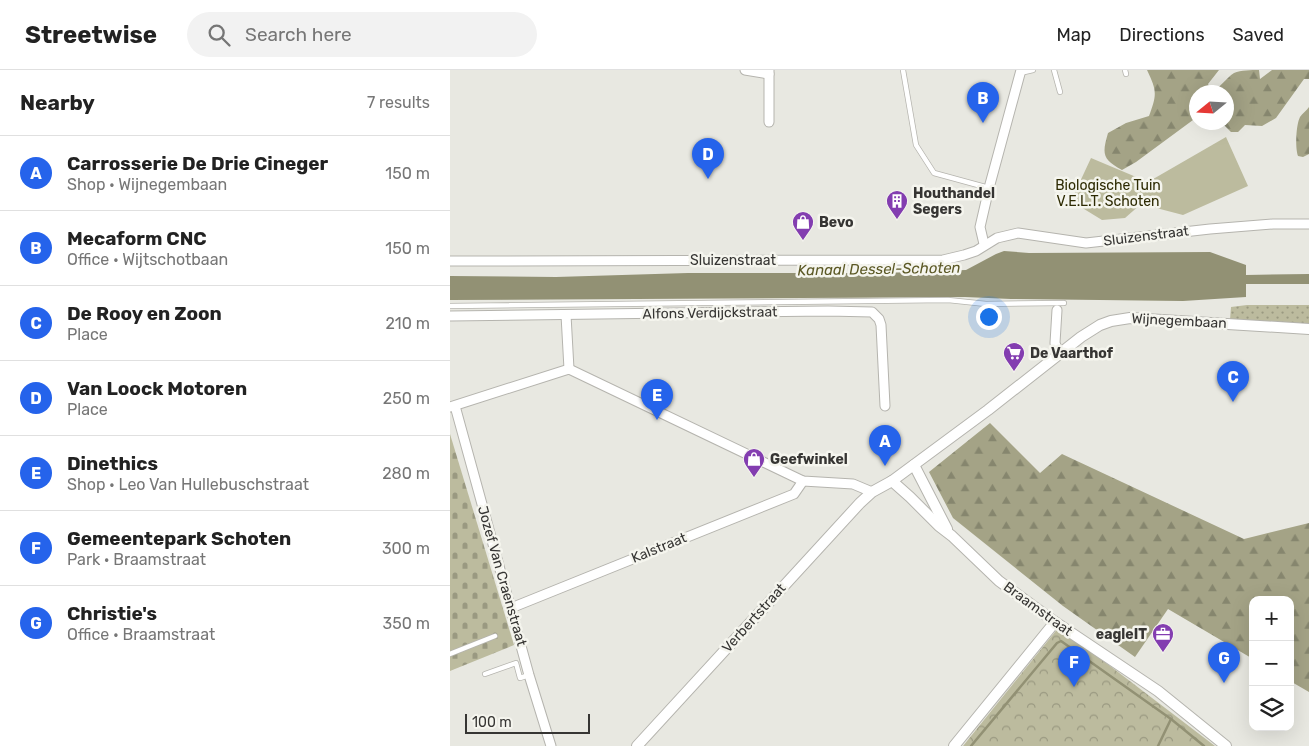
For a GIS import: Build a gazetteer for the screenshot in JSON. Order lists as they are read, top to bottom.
{
  "streets": {
    "street": [
      "Sluizenstraat",
      "Alfons Verdijckstraat",
      "Wijnegembaan",
      "Kalstraat",
      "Jozef Van Craenstraat",
      "Braamstraat",
      "Verbertstraat"
    ]
  },
  "crossings": [
    ["Wijnegembaan", "Braamstraat"],
    ["Wijnegembaan", "Verbertstraat"],
    ["Kalstraat", "Jozef Van Craenstraat"]
  ],
  "water": ["Kanaal Dessel-Schoten"],
  "parks": ["Biologische Tuin V.E.L.T. Schoten"],
  "places": {
    "building": ["Houthandel Segers"],
    "shop": ["Bevo", "Geefwinkel"],
    "supermarket": ["De Vaarthof"],
    "office": ["eagleIT"]
  },
  "scale_bar": "100 m",
  "north": "left",
  "page": {
    "header": "Streetwise",
    "search": "Search here",
    "nav": ["Map", "Directions", "Saved"],
    "heading": ["Nearby", "7 results"],
    "pins": [
      "B",
      "D",
      "C",
      "E",
      "A",
      "G",
      "F"
    ],
    "list": [
      {
        "mark": "A",
        "name": "Carrosserie De Drie Cineger",
        "note": "Shop · Wijnegembaan",
        "value": "150 m"
      },
      {
        "mark": "B",
        "name": "Mecaform CNC",
        "note": "Office · Wijtschotbaan",
        "value": "150 m"
      },
      {
        "mark": "C",
        "name": "De Rooy en Zoon",
        "note": "Place",
        "value": "210 m"
      },
      {
        "mark": "D",
        "name": "Van Loock Motoren",
        "note": "Place",
        "value": "250 m"
      },
      {
        "mark": "E",
        "name": "Dinethics",
        "note": "Shop · Leo Van Hullebuschstraat",
        "value": "280 m"
      },
      {
        "mark": "F",
        "name": "Gemeentepark Schoten",
        "note": "Park · Braamstraat",
        "value": "300 m"
      },
      {
        "mark": "G",
        "name": "Christie's",
        "note": "Office · Braamstraat",
        "value": "350 m"
      }
    ],
    "map_buttons": ["+", "−"],
    "scale": "100 m"
  }
}
